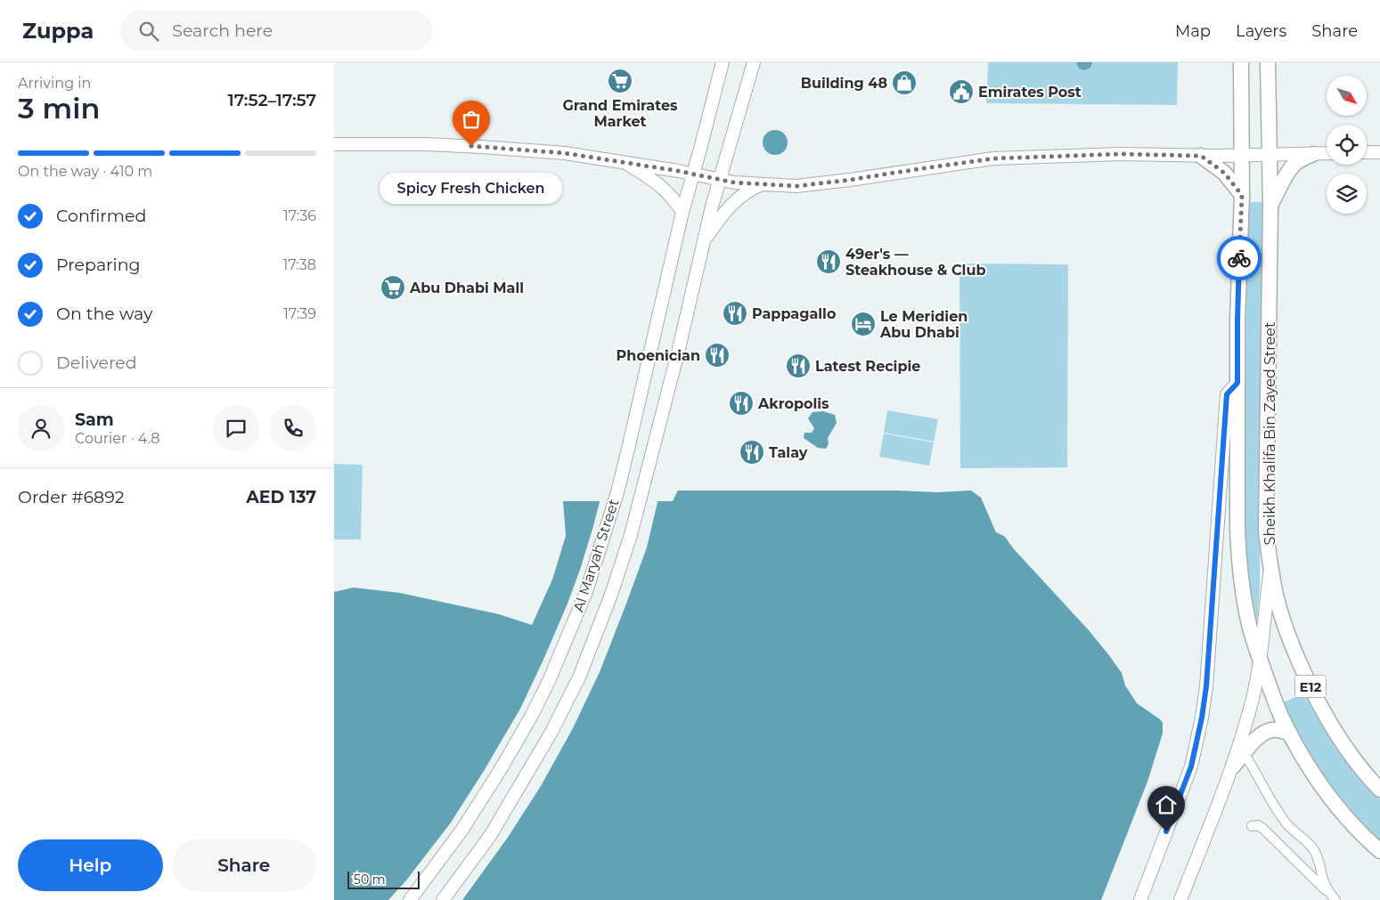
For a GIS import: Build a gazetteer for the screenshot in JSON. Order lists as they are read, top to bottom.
{
  "streets": {
    "main road": ["Sheikh Khalifa Bin Zayed Street", "Al Maryah Street", "E12"]
  },
  "places": {
    "supermarket": ["Grand Emirates Market", "Abu Dhabi Mall"],
    "shop": ["Building 48"],
    "public building": ["Emirates Post"],
    "other": ["Spicy Fresh Chicken"],
    "restaurant": [
      "49er's — Steakhouse & Club",
      "Pappagallo",
      "Phoenician",
      "Latest Recipie",
      "Akropolis",
      "Talay"
    ],
    "hotel": ["Le Meridien Abu Dhabi"]
  },
  "scale_bar": "50 m",
  "north": "bottom right",
  "page": {
    "header": "Zuppa",
    "search": "Search here",
    "nav": ["Map", "Layers", "Share"],
    "heading": ["3 min", "Arriving in", "17:52–17:57"],
    "panel": [
      "Sam",
      "Courier · 4.8",
      "Order #6892",
      "AED 137"
    ],
    "bar": "On the way · 410 m",
    "bubble": "Spicy Fresh Chicken",
    "list": [
      ["Confirmed", "17:36"],
      ["Preparing", "17:38"],
      ["On the way", "17:39"],
      "Delivered"
    ],
    "buttons": ["Help", "Share"],
    "scale": "50 m"
  }
}
